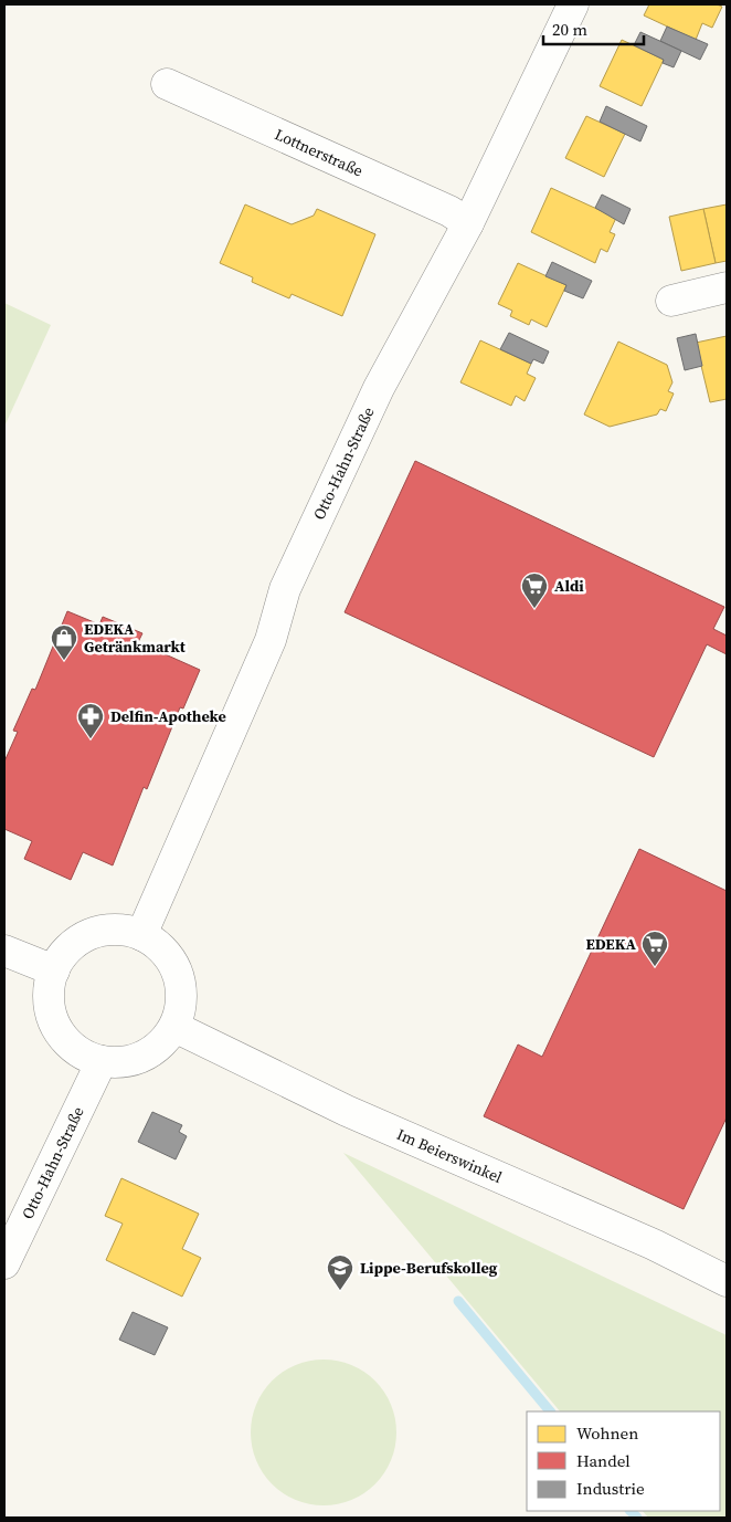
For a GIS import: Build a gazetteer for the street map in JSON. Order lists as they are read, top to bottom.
{
  "streets": {
    "street": ["Lottnerstraße", "Otto-Hahn-Straße", "Im Beierswinkel"]
  },
  "crossings": [
    ["Lottnerstraße", "Otto-Hahn-Straße"],
    ["Otto-Hahn-Straße", "Im Beierswinkel"]
  ],
  "places": {
    "supermarket": ["Aldi", "EDEKA"],
    "shop": ["EDEKA Getränkmarkt"],
    "pharmacy": ["Delfin-Apotheke"],
    "school or university": ["Lippe-Berufskolleg"]
  },
  "legend": ["Wohnen", "Handel", "Industrie"],
  "scale_bar": "20 m"
}
